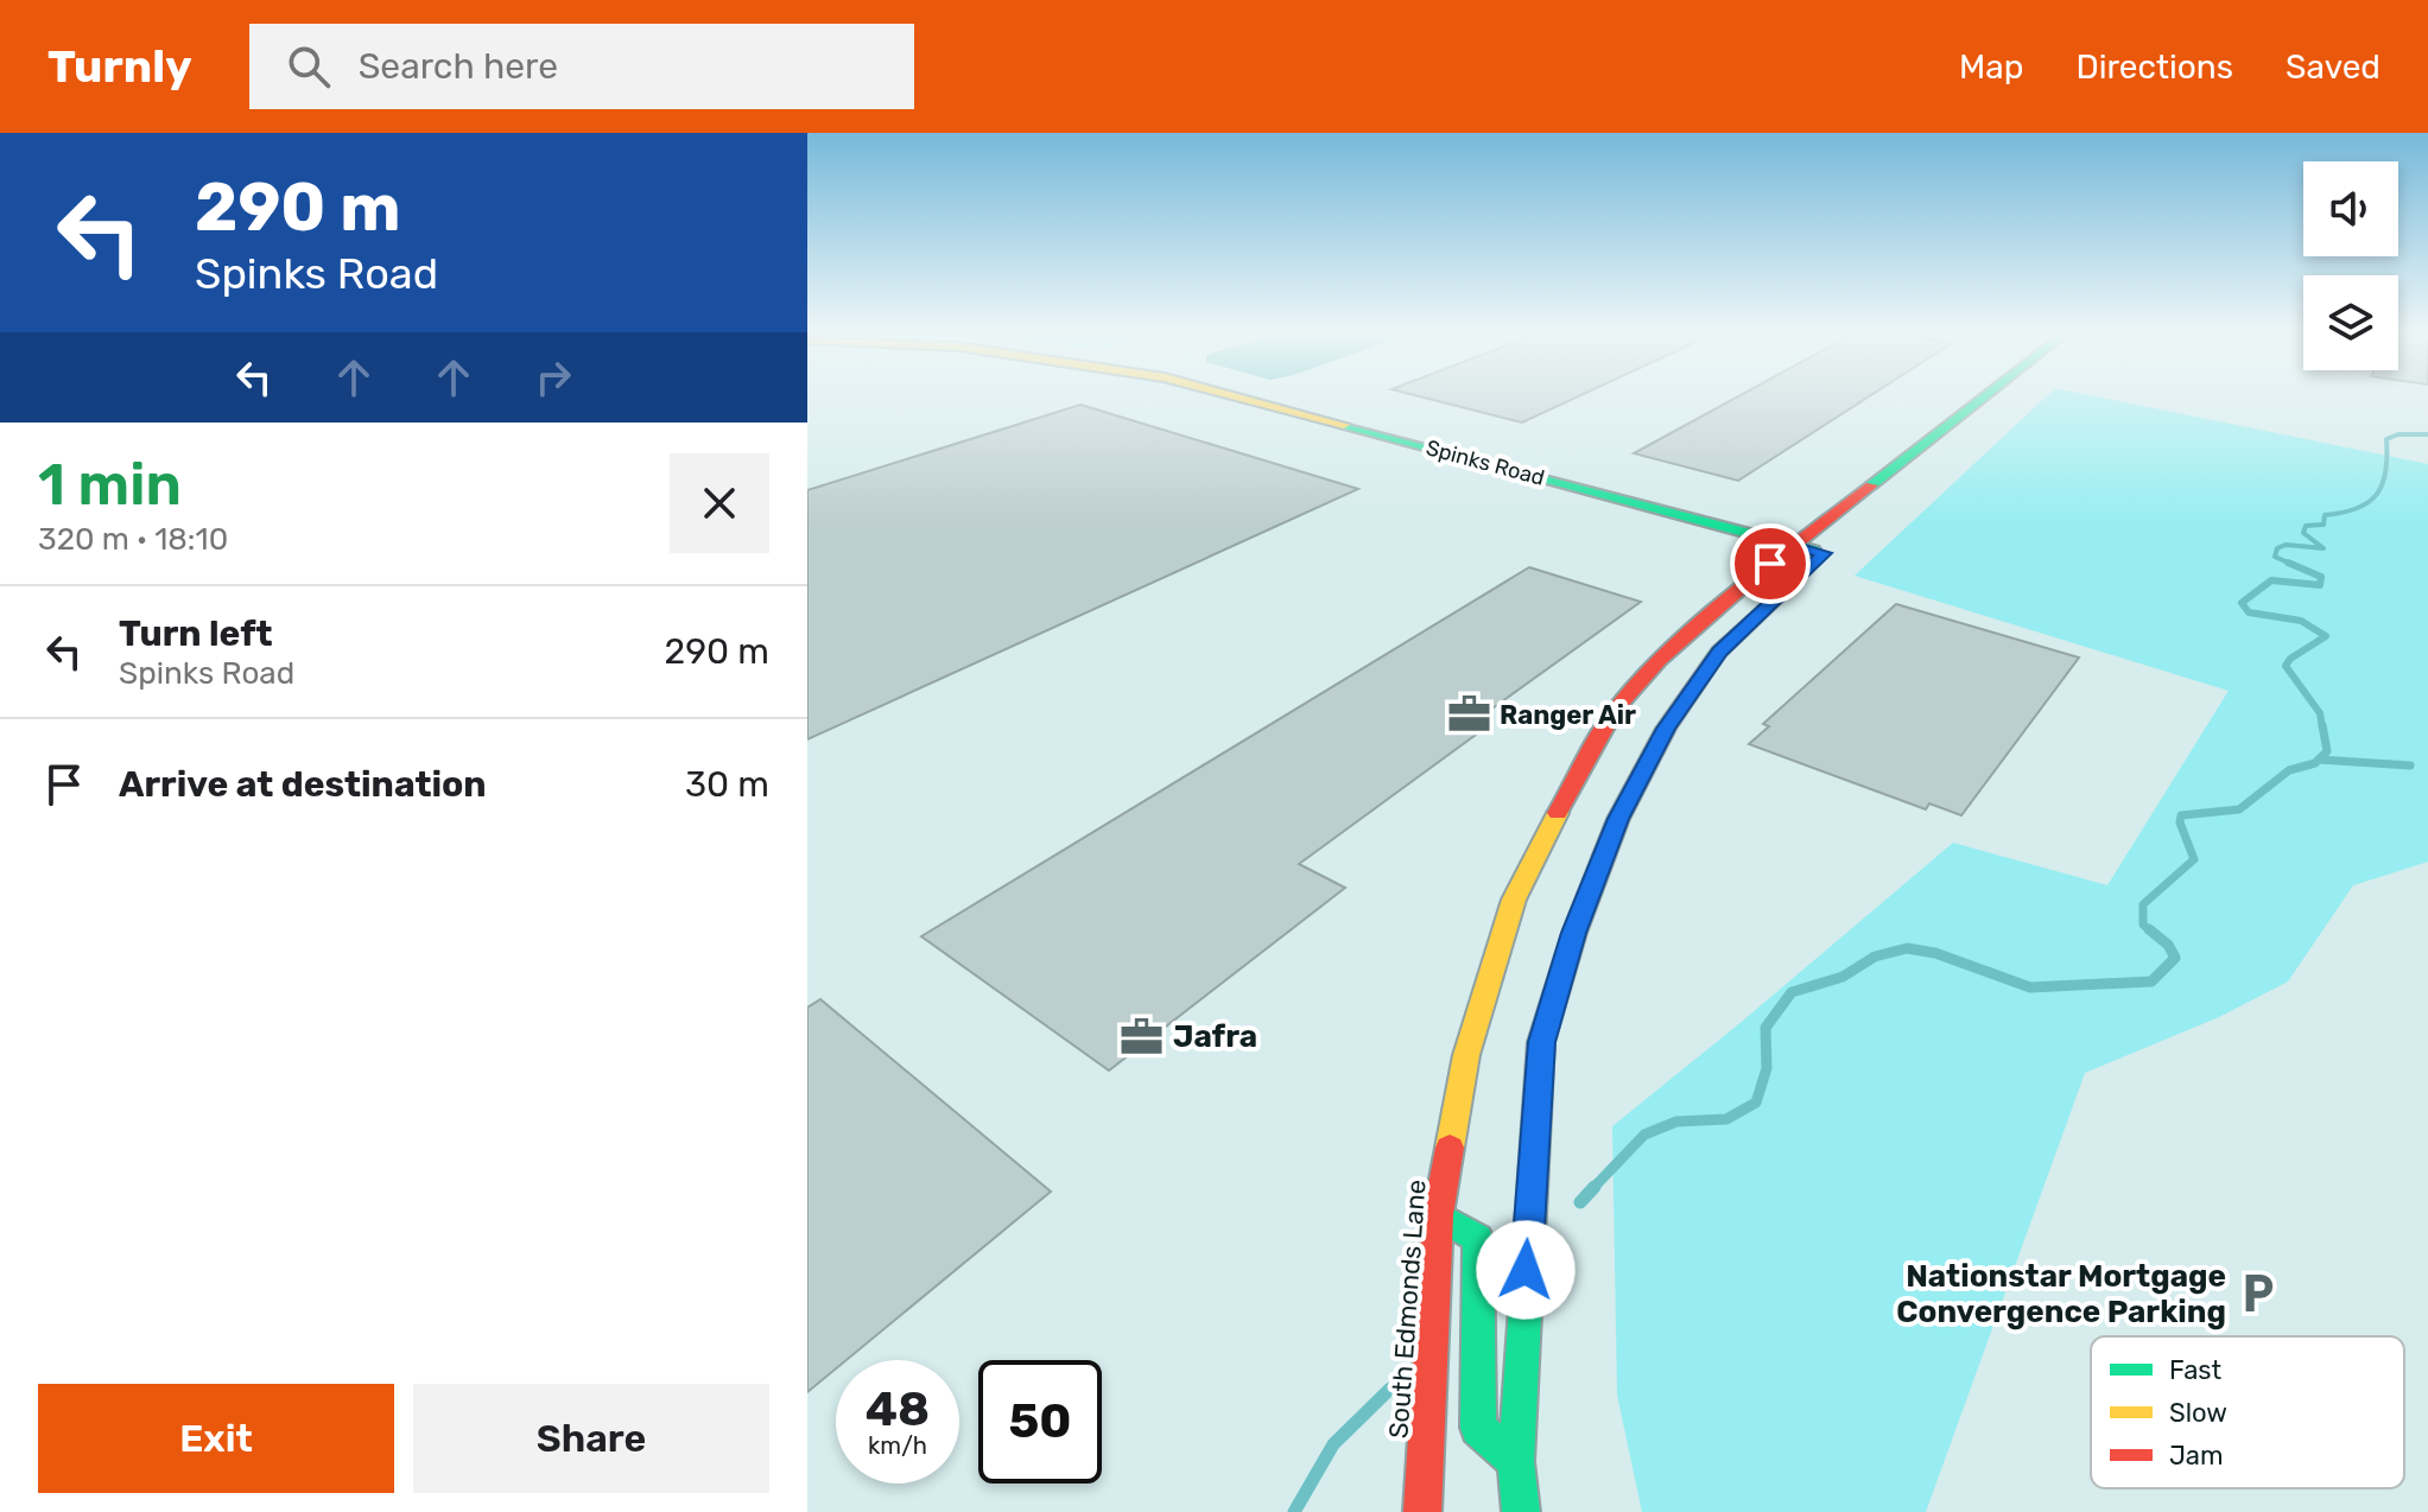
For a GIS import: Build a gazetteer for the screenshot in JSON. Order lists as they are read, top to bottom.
{
  "streets": {
    "main road": ["Spinks Road", "South Edmonds Lane"]
  },
  "crossings": [
    ["Spinks Road", "South Edmonds Lane"]
  ],
  "places": {
    "office": ["Ranger Air", "Jafra"],
    "parking": ["Nationstar Mortgage Convergence Parking"]
  },
  "legend": ["Fast", "Slow", "Jam"],
  "page": {
    "header": "Turnly",
    "search": "Search here",
    "nav": ["Map", "Directions", "Saved"],
    "turn": ["290 m", "Spinks Road"],
    "heading": ["1 min", "320 m · 18:10"],
    "list": [
      {
        "name": "Turn left",
        "note": "Spinks Road",
        "value": "290 m"
      },
      {
        "name": "Arrive at destination",
        "value": "30 m"
      }
    ],
    "speed": "48 km/h",
    "limit": "50",
    "buttons": ["Exit", "Share"]
  }
}
